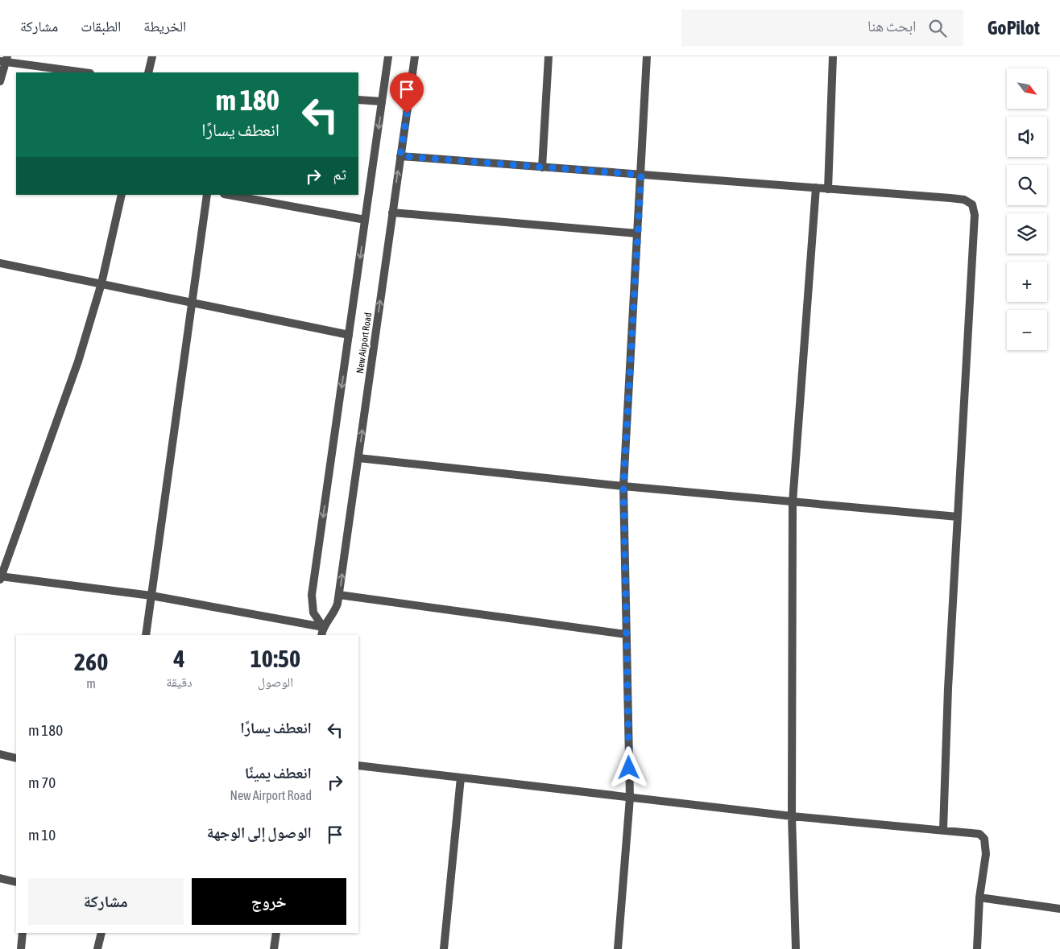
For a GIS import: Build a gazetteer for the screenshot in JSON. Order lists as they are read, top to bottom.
{
  "streets": {
    "street": ["New Airport Road"]
  },
  "north": "bottom right",
  "page": {
    "header": "GoPilot",
    "search": "ابحث هنا",
    "nav": ["الخريطة", "الطبقات", "مشاركة"],
    "map_buttons": ["+", "−"],
    "turn": ["180 m", "انعطف يسارًا"],
    "then": "ثم",
    "eta": [
      "10:50",
      "الوصول",
      "4",
      "دقيقة",
      "260",
      "m"
    ],
    "list": [
      {
        "name": "انعطف يسارًا",
        "value": "180 m"
      },
      {
        "name": "انعطف يمينًا",
        "note": "New Airport Road",
        "value": "70 m"
      },
      {
        "name": "الوصول إلى الوجهة",
        "value": "10 m"
      }
    ],
    "buttons": ["خروج", "مشاركة"]
  }
}
